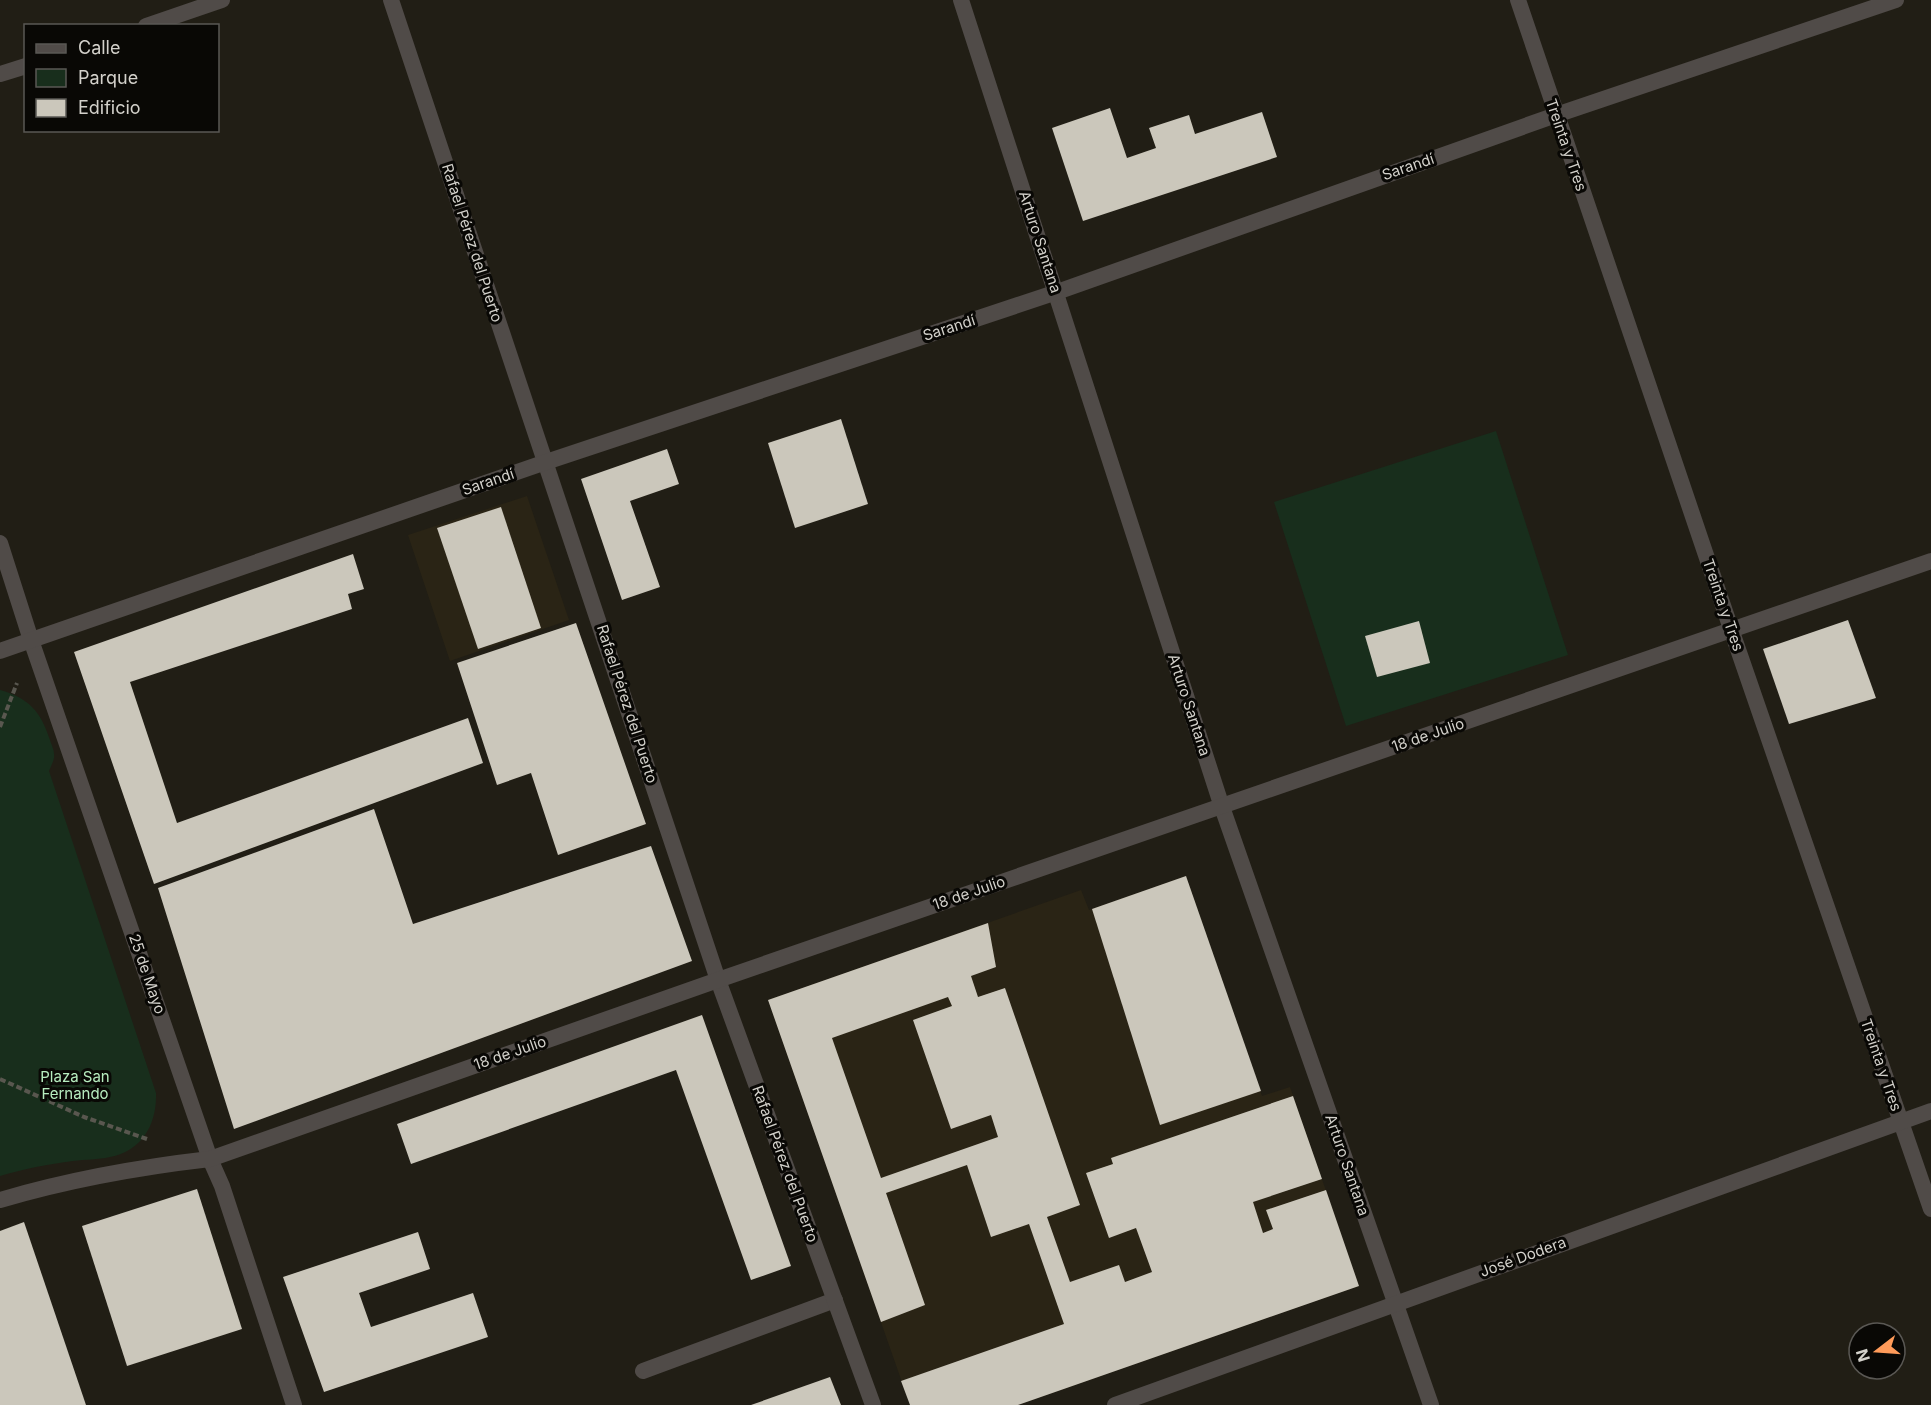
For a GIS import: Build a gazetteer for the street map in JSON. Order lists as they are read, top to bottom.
{
  "streets": {
    "street": [
      "Treinta y Tres",
      "Sarandí",
      "Arturo Santana",
      "Rafael Pérez del Puerto",
      "18 de Julio",
      "25 de Mayo",
      "José Dodera"
    ]
  },
  "crossings": [
    ["Treinta y Tres", "Sarandí"],
    ["Treinta y Tres", "18 de Julio"],
    ["Treinta y Tres", "José Dodera"],
    ["Sarandí", "Arturo Santana"],
    ["Sarandí", "Rafael Pérez del Puerto"],
    ["Sarandí", "25 de Mayo"],
    ["Arturo Santana", "18 de Julio"],
    ["Arturo Santana", "José Dodera"],
    ["Rafael Pérez del Puerto", "18 de Julio"],
    ["18 de Julio", "25 de Mayo"]
  ],
  "parks": ["Plaza San Fernando"],
  "legend": ["Calle", "Parque", "Edificio"],
  "north": "left"
}
